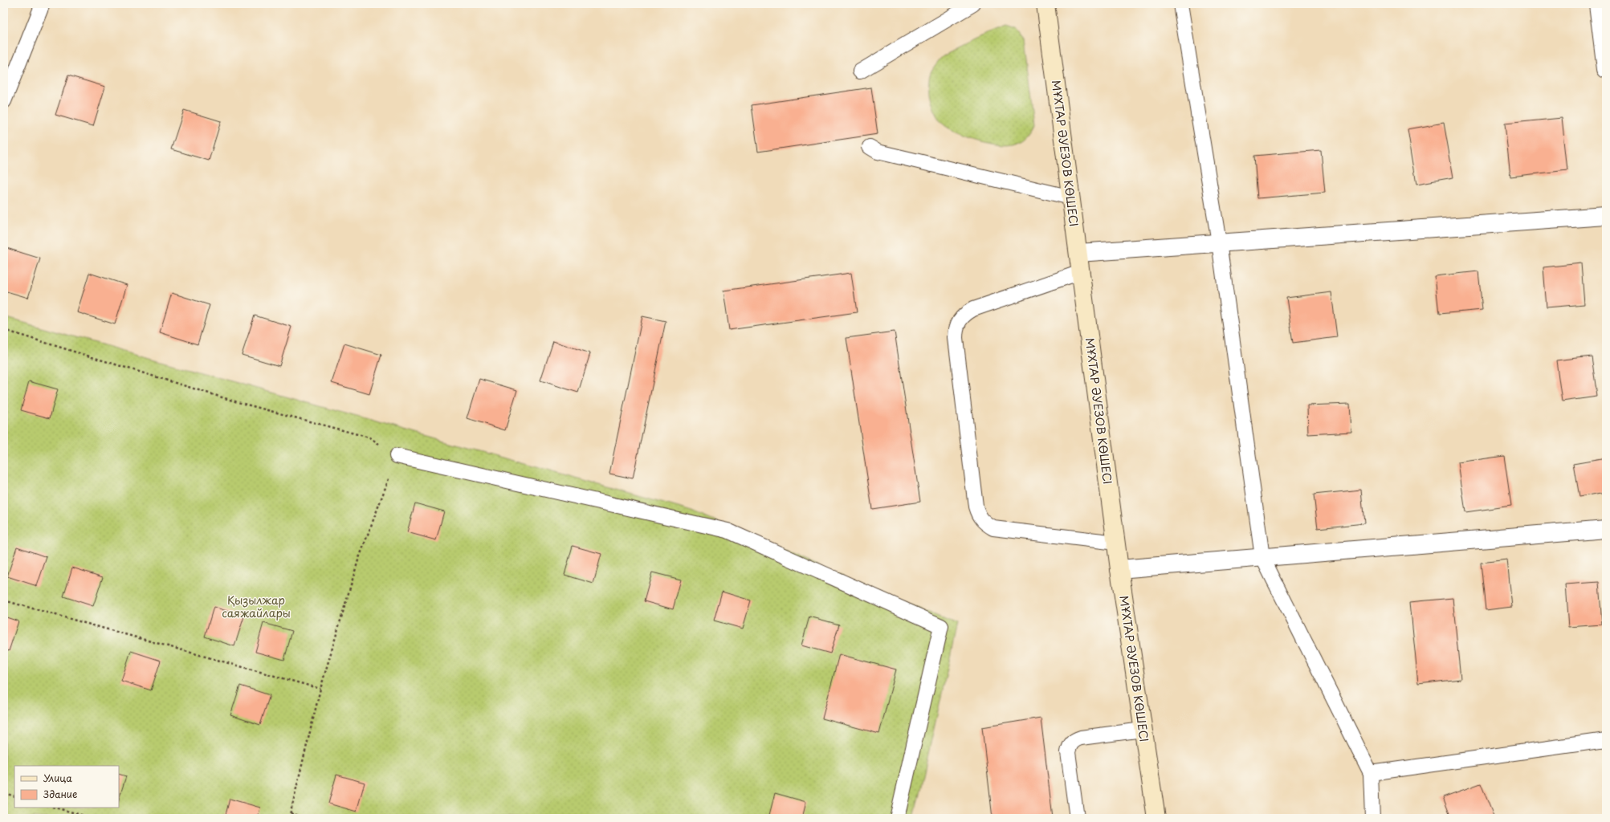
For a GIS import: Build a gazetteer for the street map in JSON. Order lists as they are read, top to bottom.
{
  "streets": {
    "main road": ["МҰХТАР ӘУЕЗОВ КӨШЕСІ"]
  },
  "parks": ["Қызылжар саяжайлары"],
  "legend": ["Улица", "Здание"]
}
